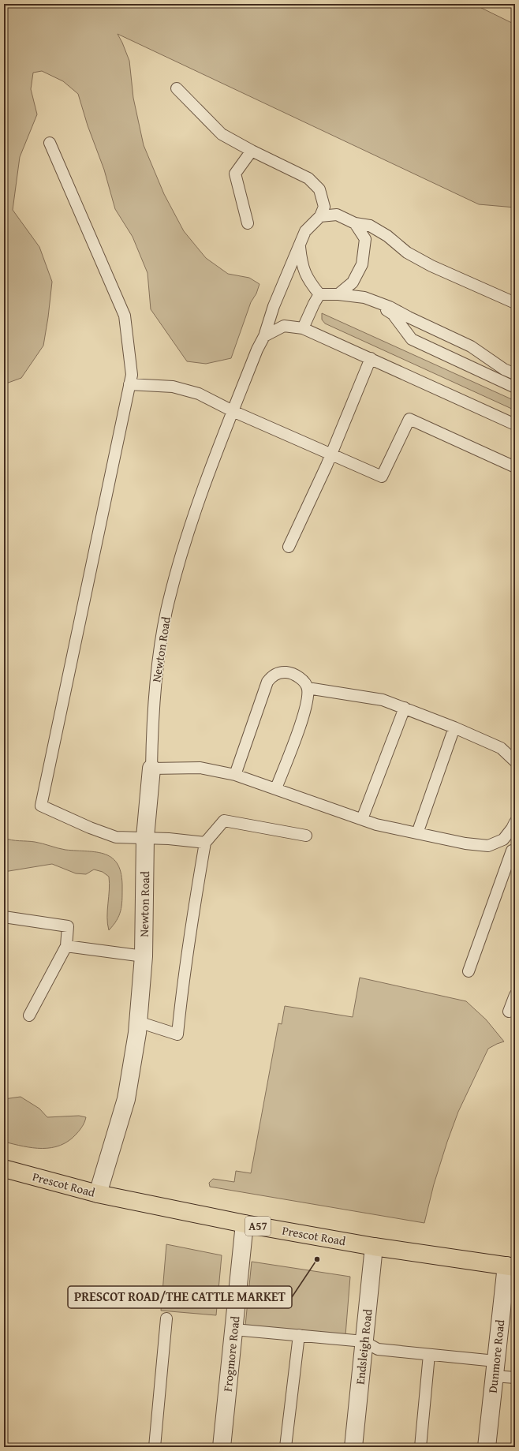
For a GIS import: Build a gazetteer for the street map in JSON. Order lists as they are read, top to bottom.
{
  "streets": {
    "main road": ["Prescot Road", "A57"],
    "street": [
      "Newton Road",
      "Endsleigh Road",
      "Frogmore Road",
      "Dunmore Road"
    ]
  },
  "crossings": [
    ["Newton Road", "Prescot Road"],
    ["Prescot Road", "Endsleigh Road"],
    ["Prescot Road", "Frogmore Road"],
    ["Prescot Road", "Dunmore Road"]
  ],
  "places": ["PRESCOT ROAD/THE CATTLE MARKET"]
}
